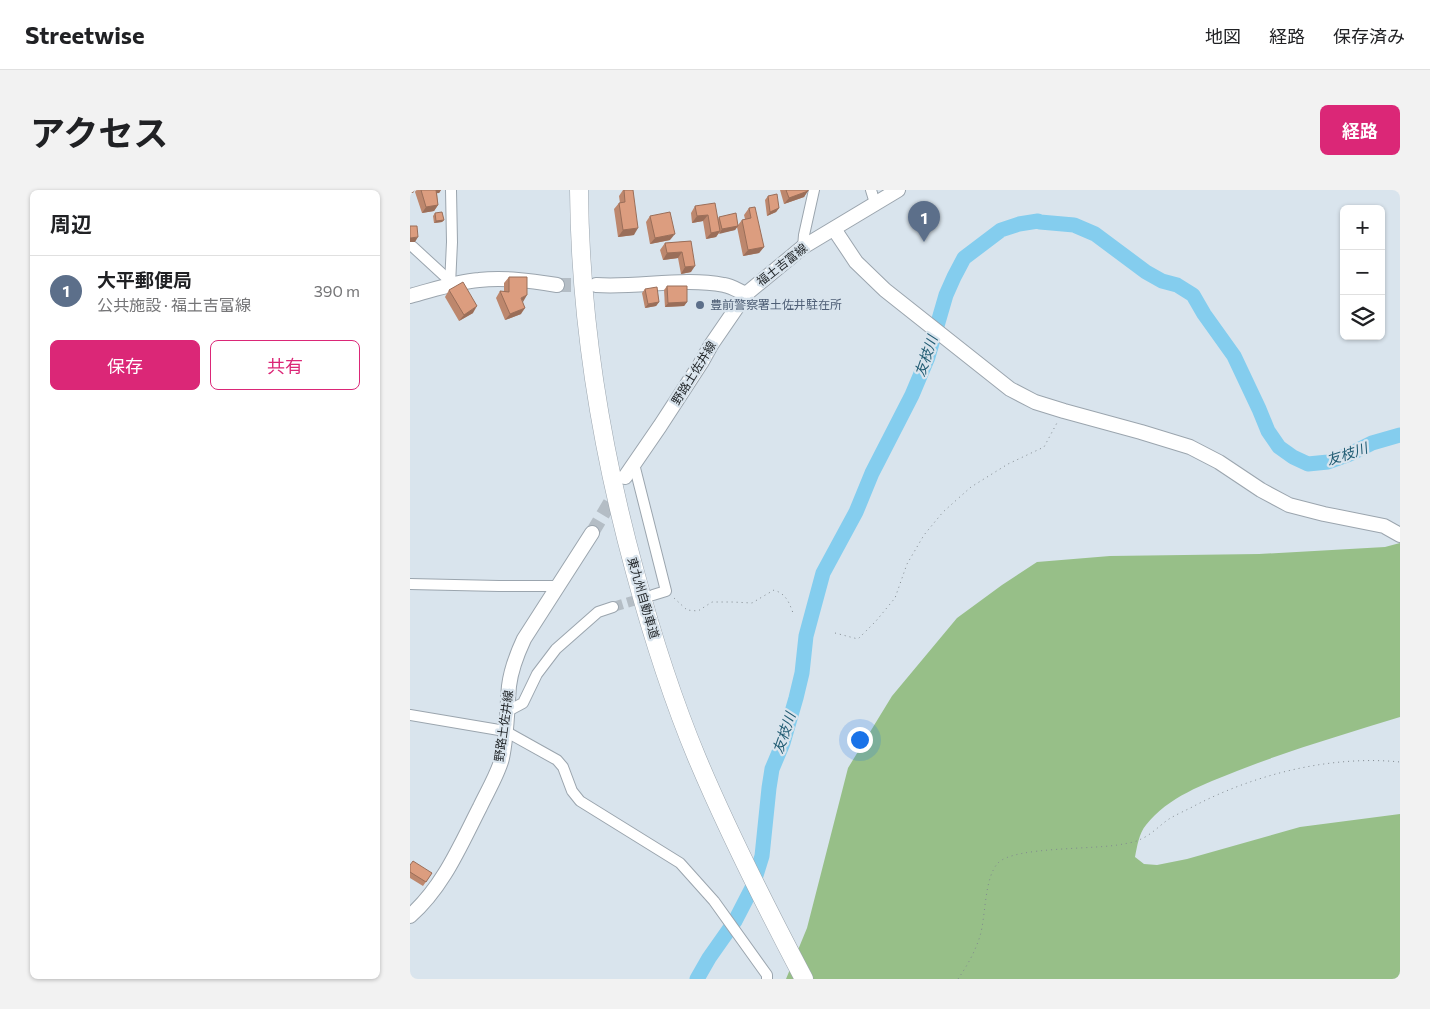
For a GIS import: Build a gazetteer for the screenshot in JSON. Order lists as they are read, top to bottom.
{
  "streets": {
    "highway": ["東九州自動車道"],
    "main road": ["福土吉富線", "野路土佐井線"]
  },
  "crossings": [
    ["福土吉富線", "野路土佐井線"]
  ],
  "water": ["友枝川"],
  "places": ["豊前警察署土佐井駐在所"],
  "page": {
    "header": "Streetwise",
    "nav": ["地図", "経路", "保存済み"],
    "title": "アクセス",
    "buttons": [
      "経路",
      ["保存", "共有"]
    ],
    "heading": "周辺",
    "pins": "1",
    "map_buttons": ["+", "−"],
    "list": [
      {
        "mark": "1",
        "name": "大平郵便局",
        "note": "公共施設 · 福土吉富線",
        "value": "390 m"
      }
    ]
  }
}
